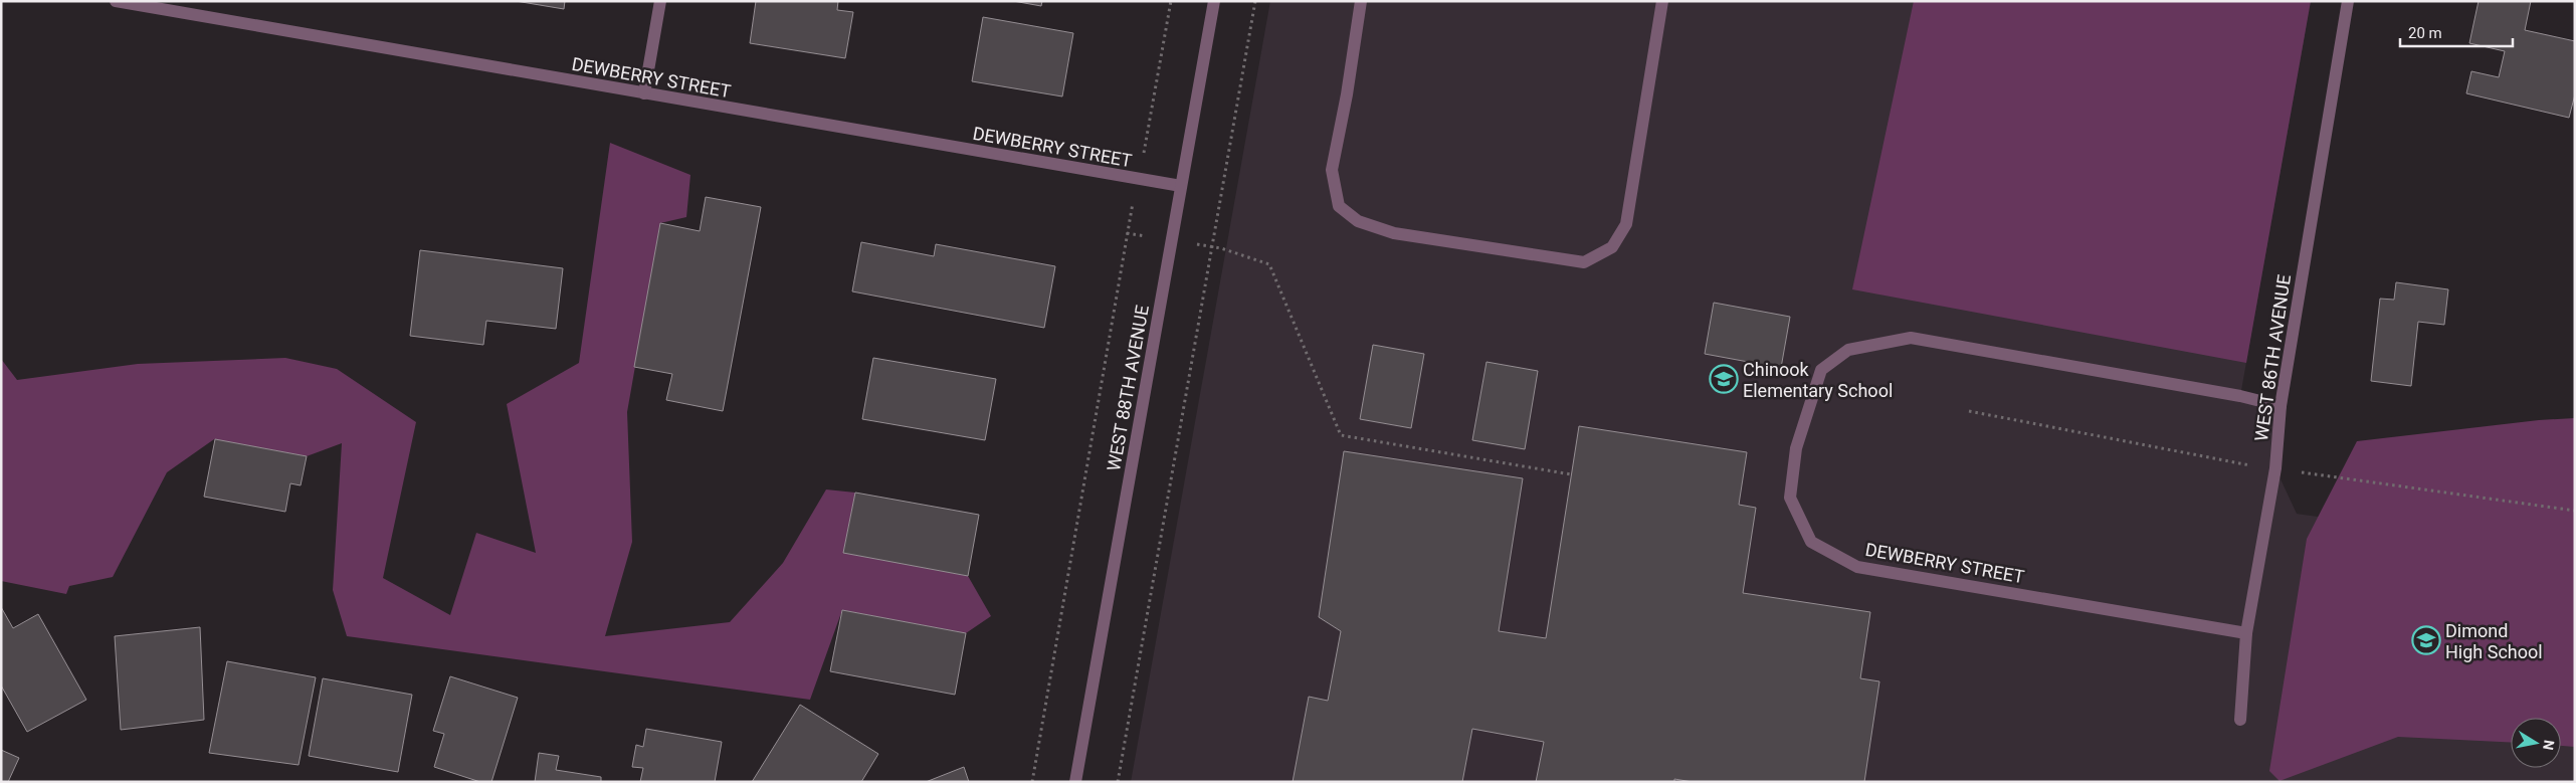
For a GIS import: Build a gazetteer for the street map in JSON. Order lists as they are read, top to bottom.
{
  "streets": {
    "street": ["DEWBERRY STREET", "WEST 86TH AVENUE", "WEST 88TH AVENUE"]
  },
  "crossings": [
    ["DEWBERRY STREET", "WEST 86TH AVENUE"],
    ["DEWBERRY STREET", "WEST 88TH AVENUE"]
  ],
  "places": {
    "school or university": ["Chinook Elementary School", "Dimond High School"]
  },
  "scale_bar": "20 m",
  "north": "right"
}
